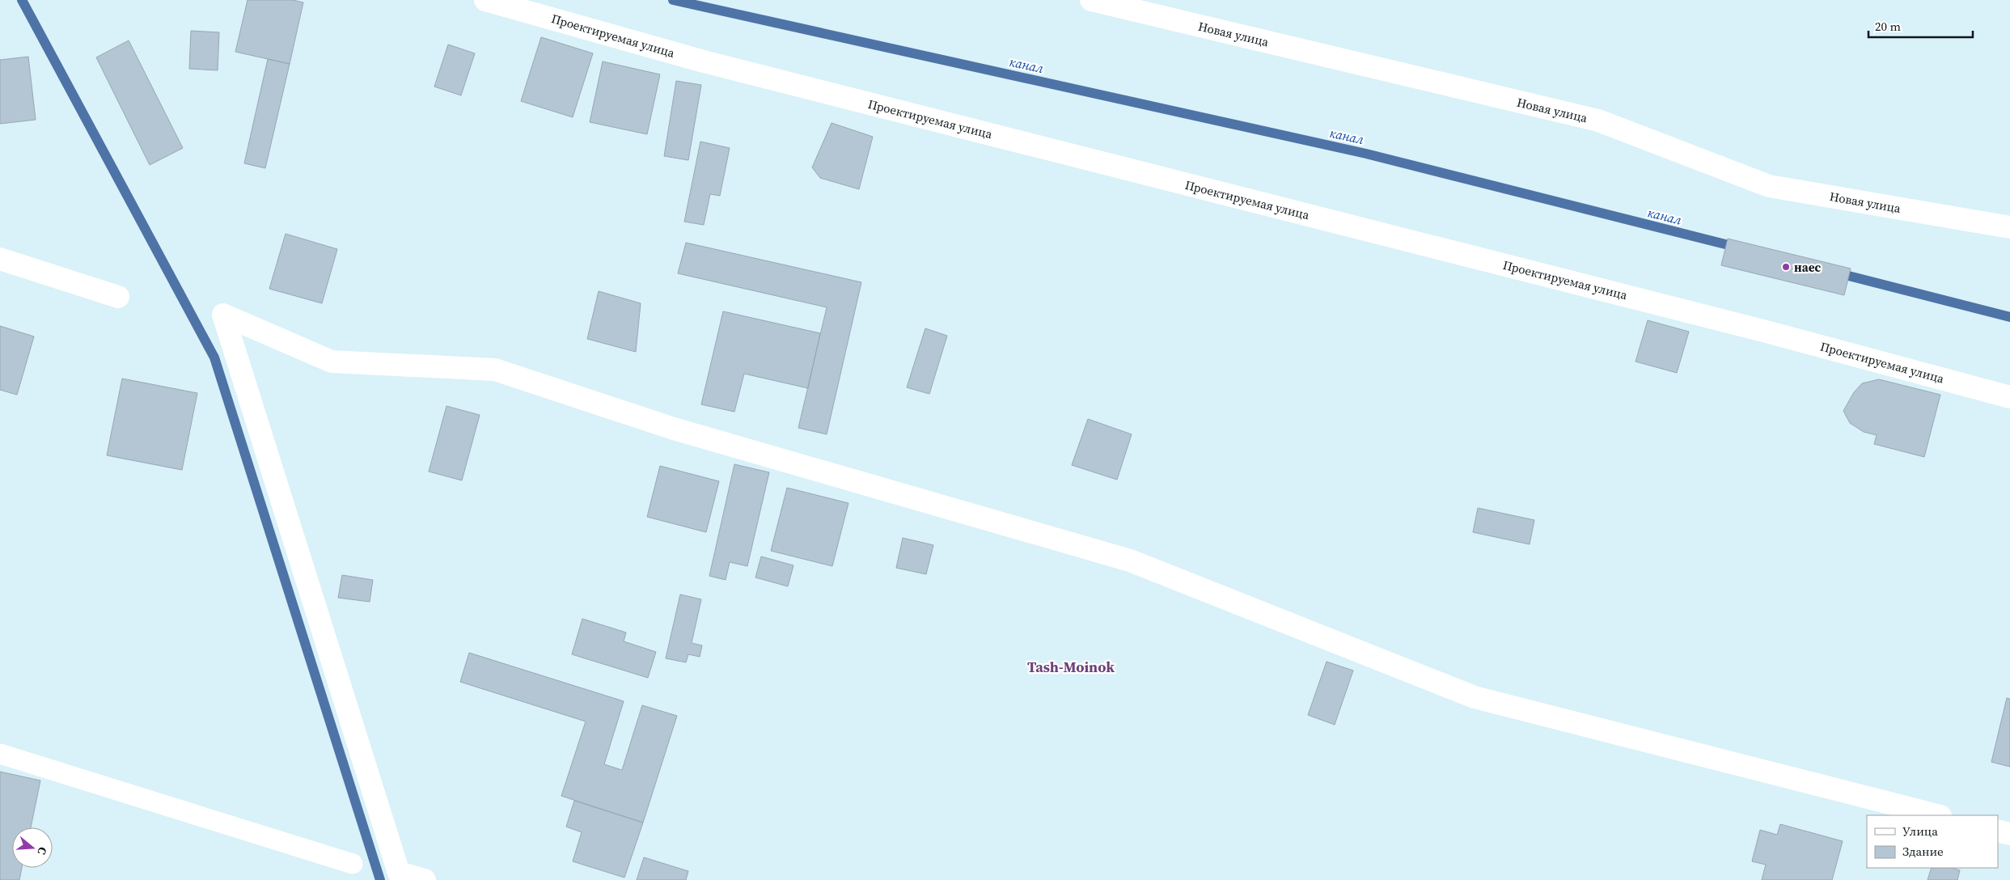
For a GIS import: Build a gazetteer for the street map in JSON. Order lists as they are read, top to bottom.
{
  "streets": {
    "street": ["Новая улица", "Проектируемая улица"]
  },
  "districts": ["Tash-Moinok"],
  "water": ["канал"],
  "places": ["наес"],
  "legend": ["Улица", "Здание"],
  "scale_bar": "20 m",
  "north": "right"
}
